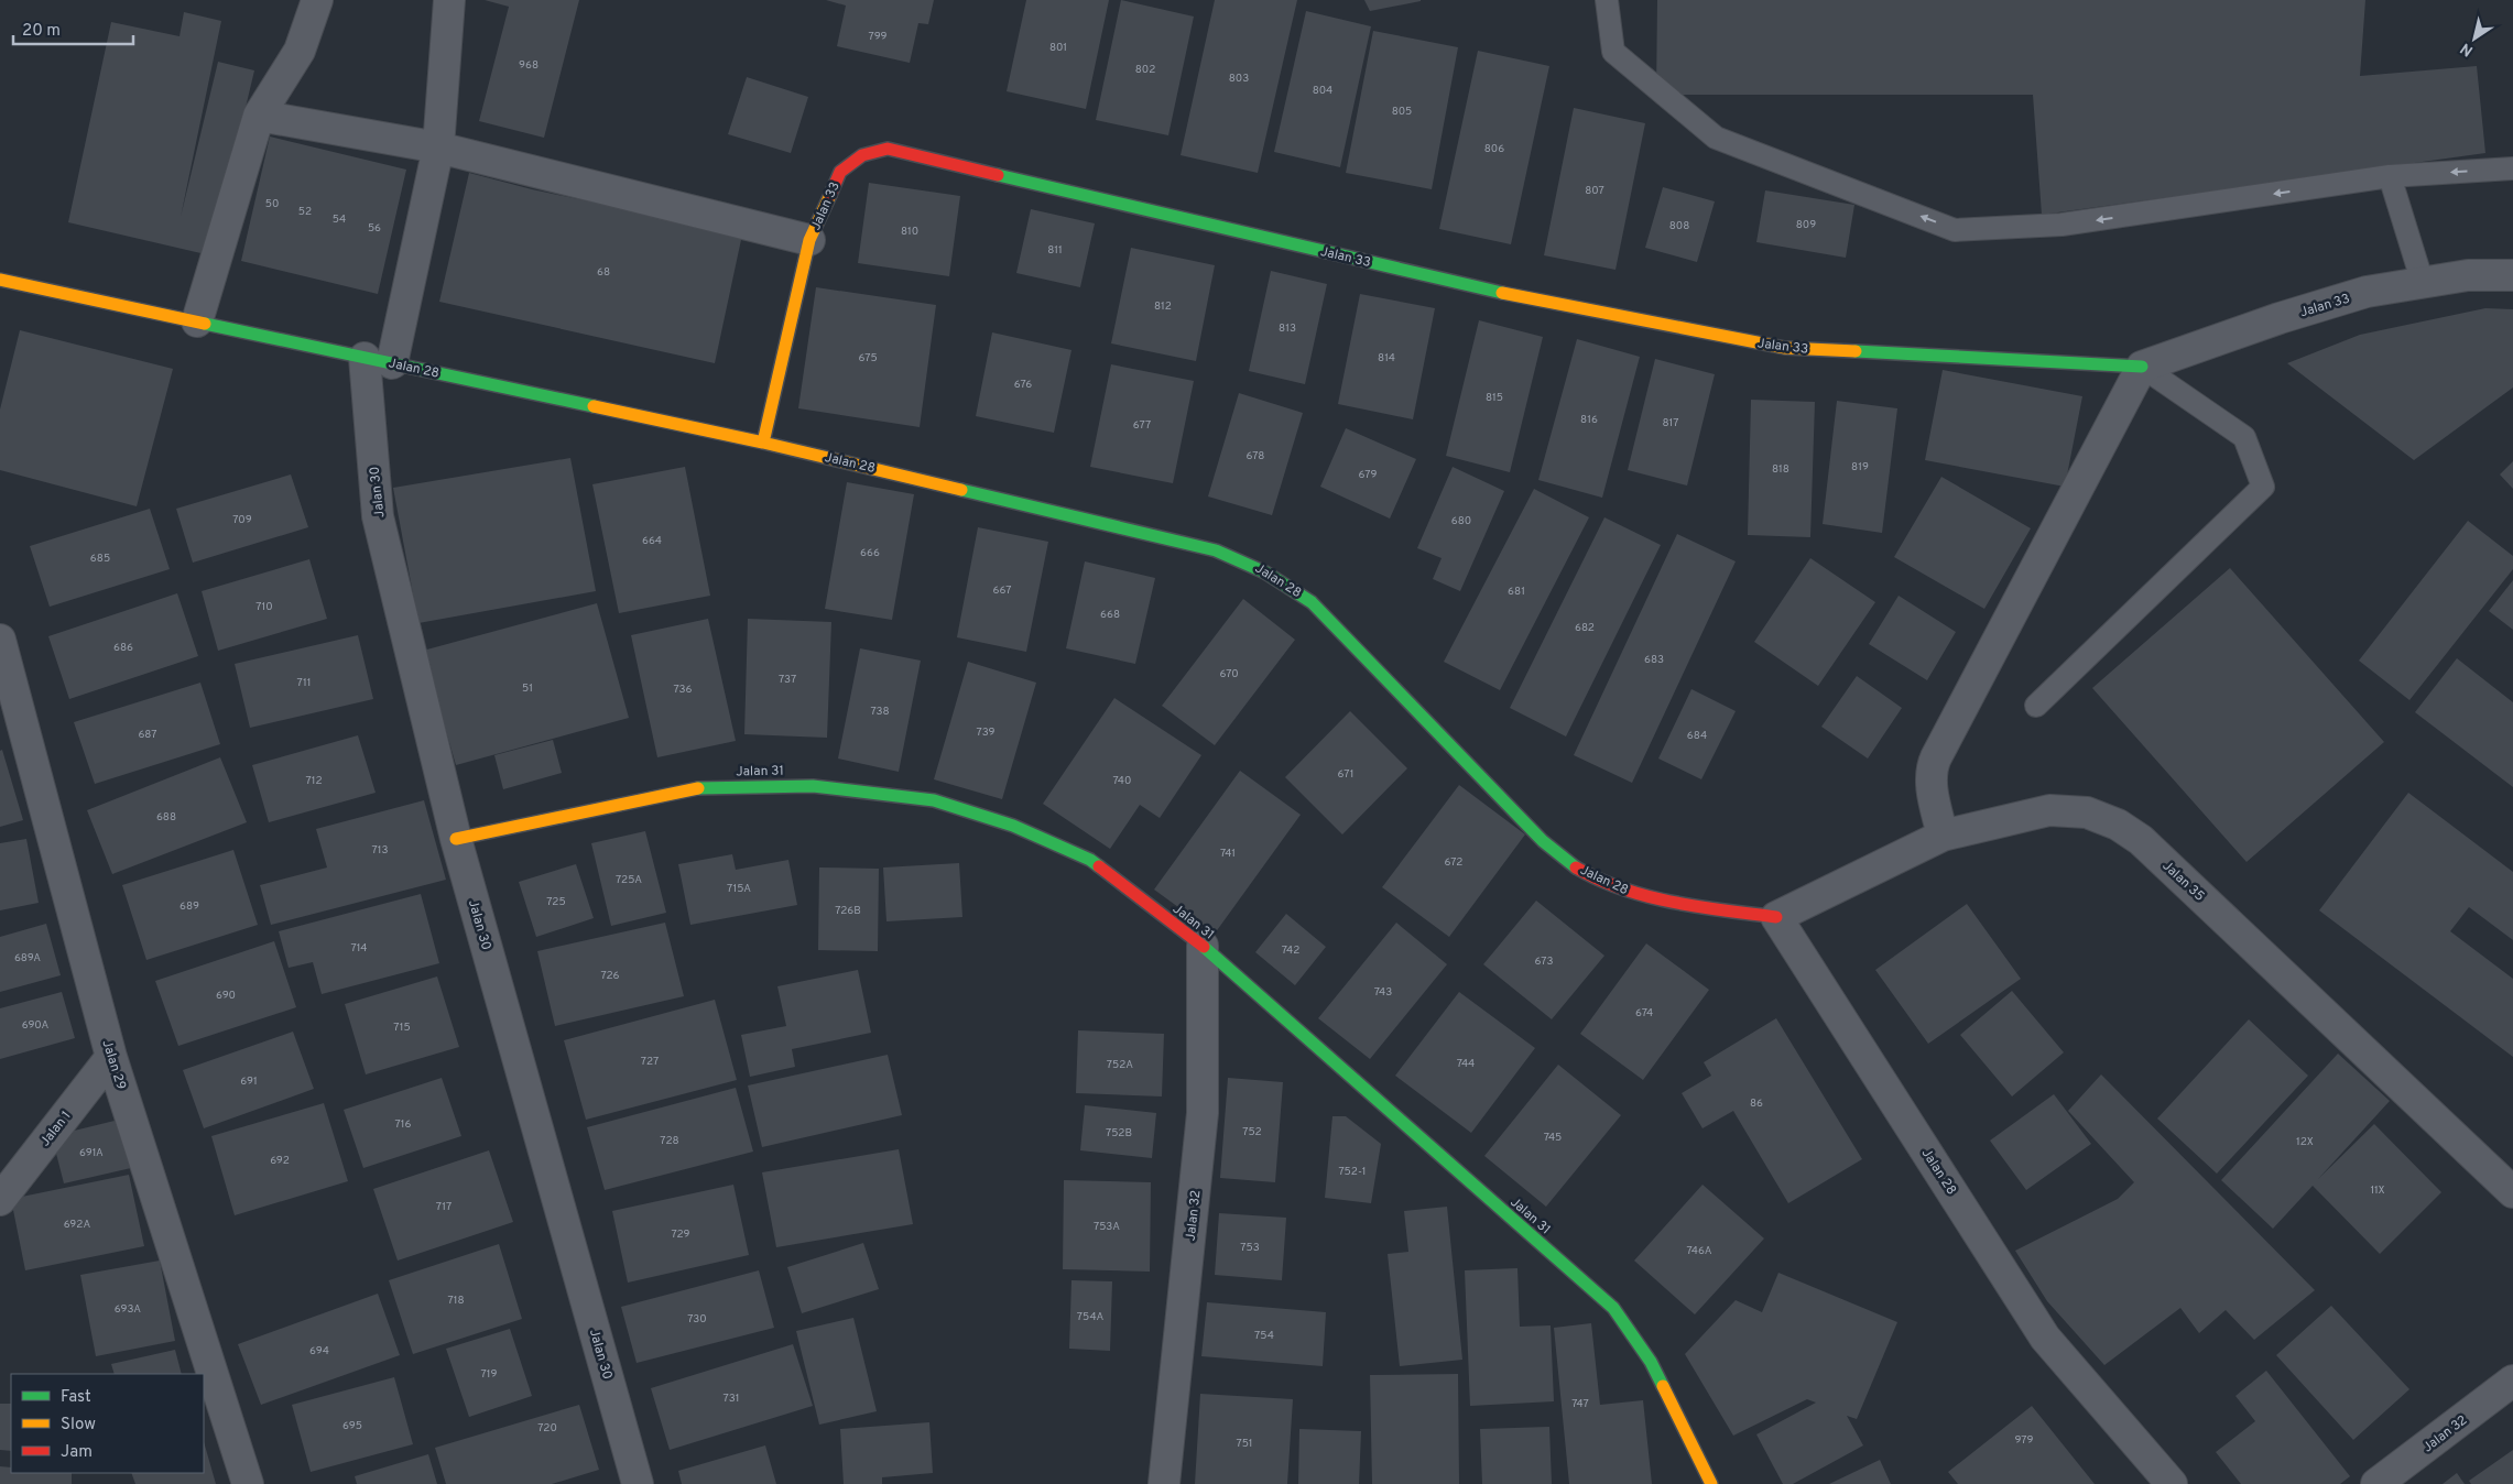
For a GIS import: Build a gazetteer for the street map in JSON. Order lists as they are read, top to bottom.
{
  "streets": {
    "street": [
      "Jalan 33",
      "Jalan 28",
      "Jalan 30",
      "Jalan 31",
      "Jalan 35",
      "Jalan 29",
      "Jalan 1",
      "Jalan 32"
    ]
  },
  "crossings": [
    ["Jalan 33", "Jalan 28"],
    ["Jalan 28", "Jalan 30"],
    ["Jalan 28", "Jalan 35"],
    ["Jalan 30", "Jalan 31"],
    ["Jalan 31", "Jalan 32"],
    ["Jalan 29", "Jalan 1"]
  ],
  "house_numbers": [
    "799",
    "801",
    "968",
    "802",
    "803",
    "804",
    "805",
    "806",
    "807",
    "50",
    "52",
    "54",
    "809",
    "808",
    "56",
    "810",
    "811",
    "68",
    "812",
    "813",
    "675",
    "814",
    "676",
    "815",
    "816",
    "817",
    "677",
    "678",
    "819",
    "818",
    "679",
    "709",
    "680",
    "664",
    "666",
    "685",
    "667",
    "681",
    "710",
    "668",
    "682",
    "686",
    "683",
    "670",
    "737",
    "711",
    "51",
    "736",
    "738",
    "739",
    "687",
    "684",
    "671",
    "712",
    "740",
    "688",
    "713",
    "741",
    "672",
    "725A",
    "715A",
    "725",
    "689",
    "726B",
    "714",
    "742",
    "689A",
    "673",
    "726",
    "743",
    "690",
    "674",
    "690A",
    "715",
    "727",
    "744",
    "752A",
    "691",
    "86",
    "716",
    "752",
    "752B",
    "745",
    "728",
    "12X",
    "691A",
    "692",
    "752-1",
    "11X",
    "717",
    "692A",
    "753A",
    "729",
    "753",
    "746A",
    "718",
    "693A",
    "754A",
    "730",
    "754",
    "694",
    "719",
    "731",
    "747",
    "695",
    "720",
    "979",
    "751"
  ],
  "legend": ["Fast", "Slow", "Jam"],
  "scale_bar": "20 m",
  "north": "bottom left"
}
